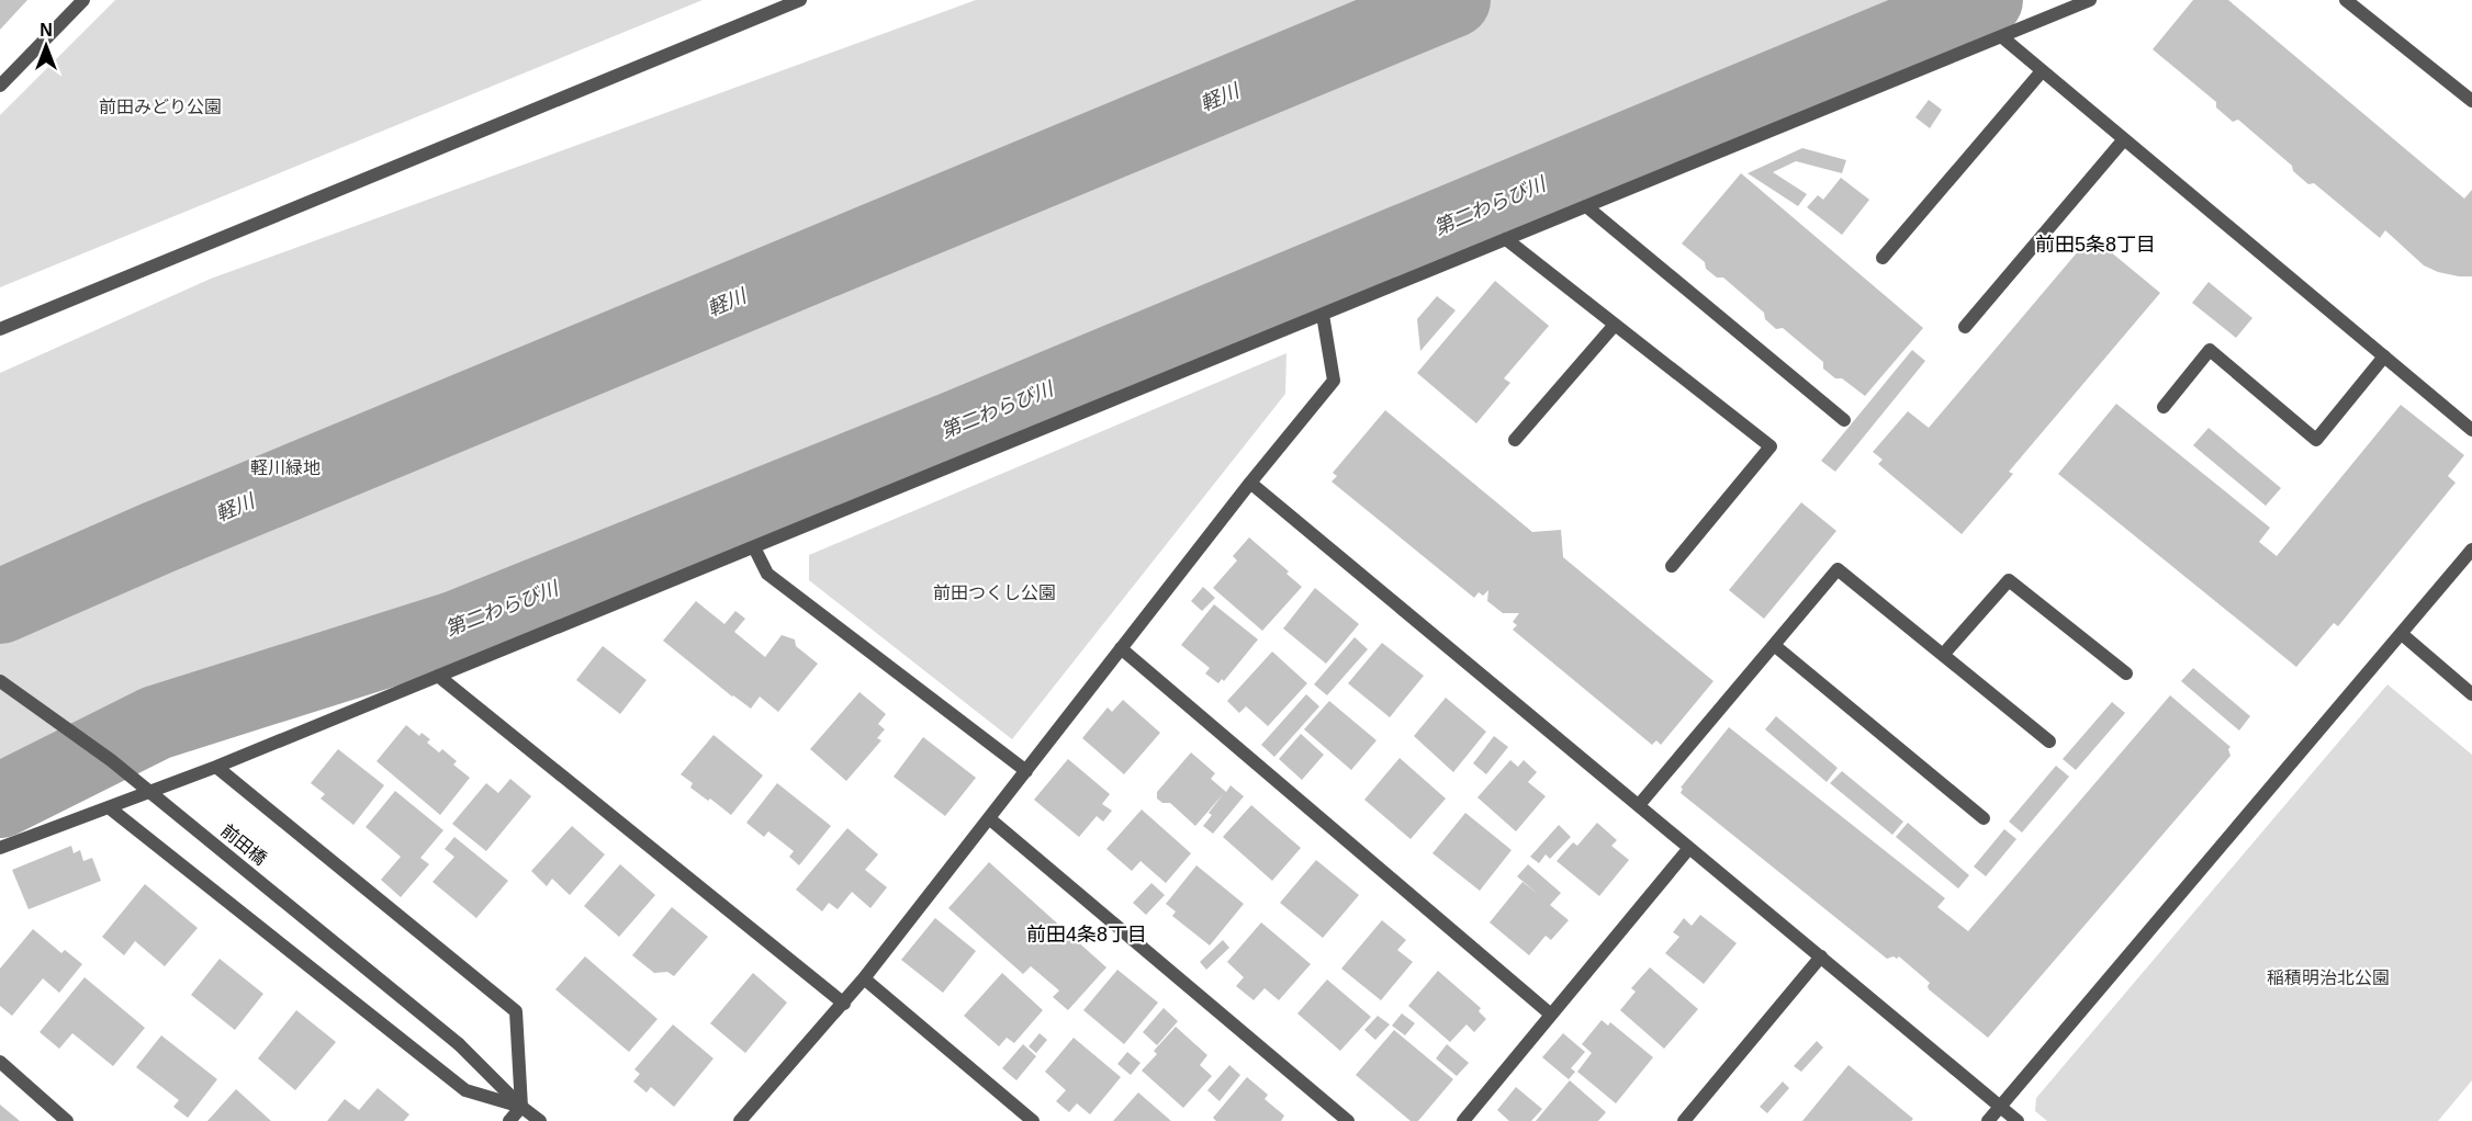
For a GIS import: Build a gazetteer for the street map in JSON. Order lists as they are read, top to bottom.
{
  "streets": {
    "street": ["前田橋"]
  },
  "districts": ["前田5条8丁目", "前田4条8丁目"],
  "water": ["軽川", "第二わらび川"],
  "parks": [
    "前田みどり公園",
    "軽川緑地",
    "前田つくし公園",
    "稲積明治北公園"
  ],
  "north": "top"
}
